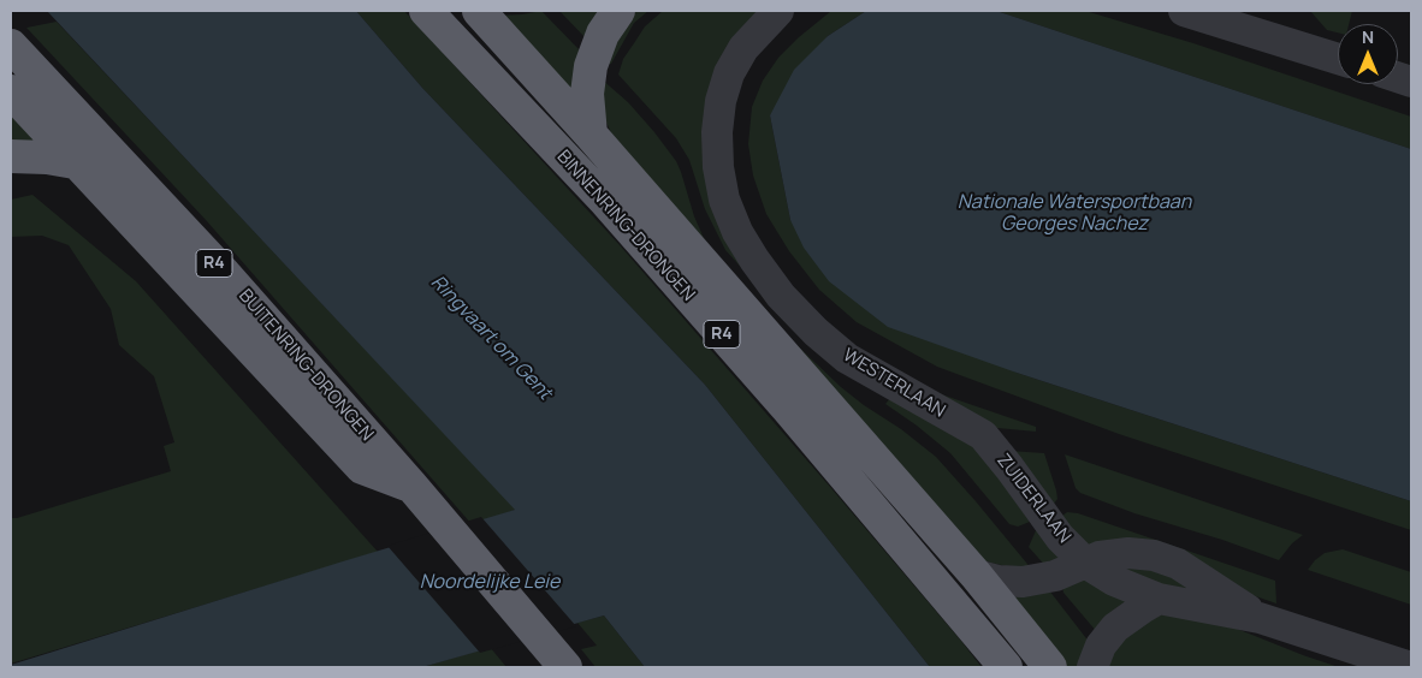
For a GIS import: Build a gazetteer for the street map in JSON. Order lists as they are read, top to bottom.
{
  "streets": {
    "highway": ["BINNENRING-DRONGEN", "R4", "BUITENRING-DRONGEN"],
    "street": ["WESTERLAAN", "ZUIDERLAAN"]
  },
  "crossings": [
    ["WESTERLAAN", "ZUIDERLAAN"]
  ],
  "water": ["Nationale Watersportbaan Georges Nachez", "Ringvaart om Gent", "Noordelijke Leie"],
  "north": "top"
}
